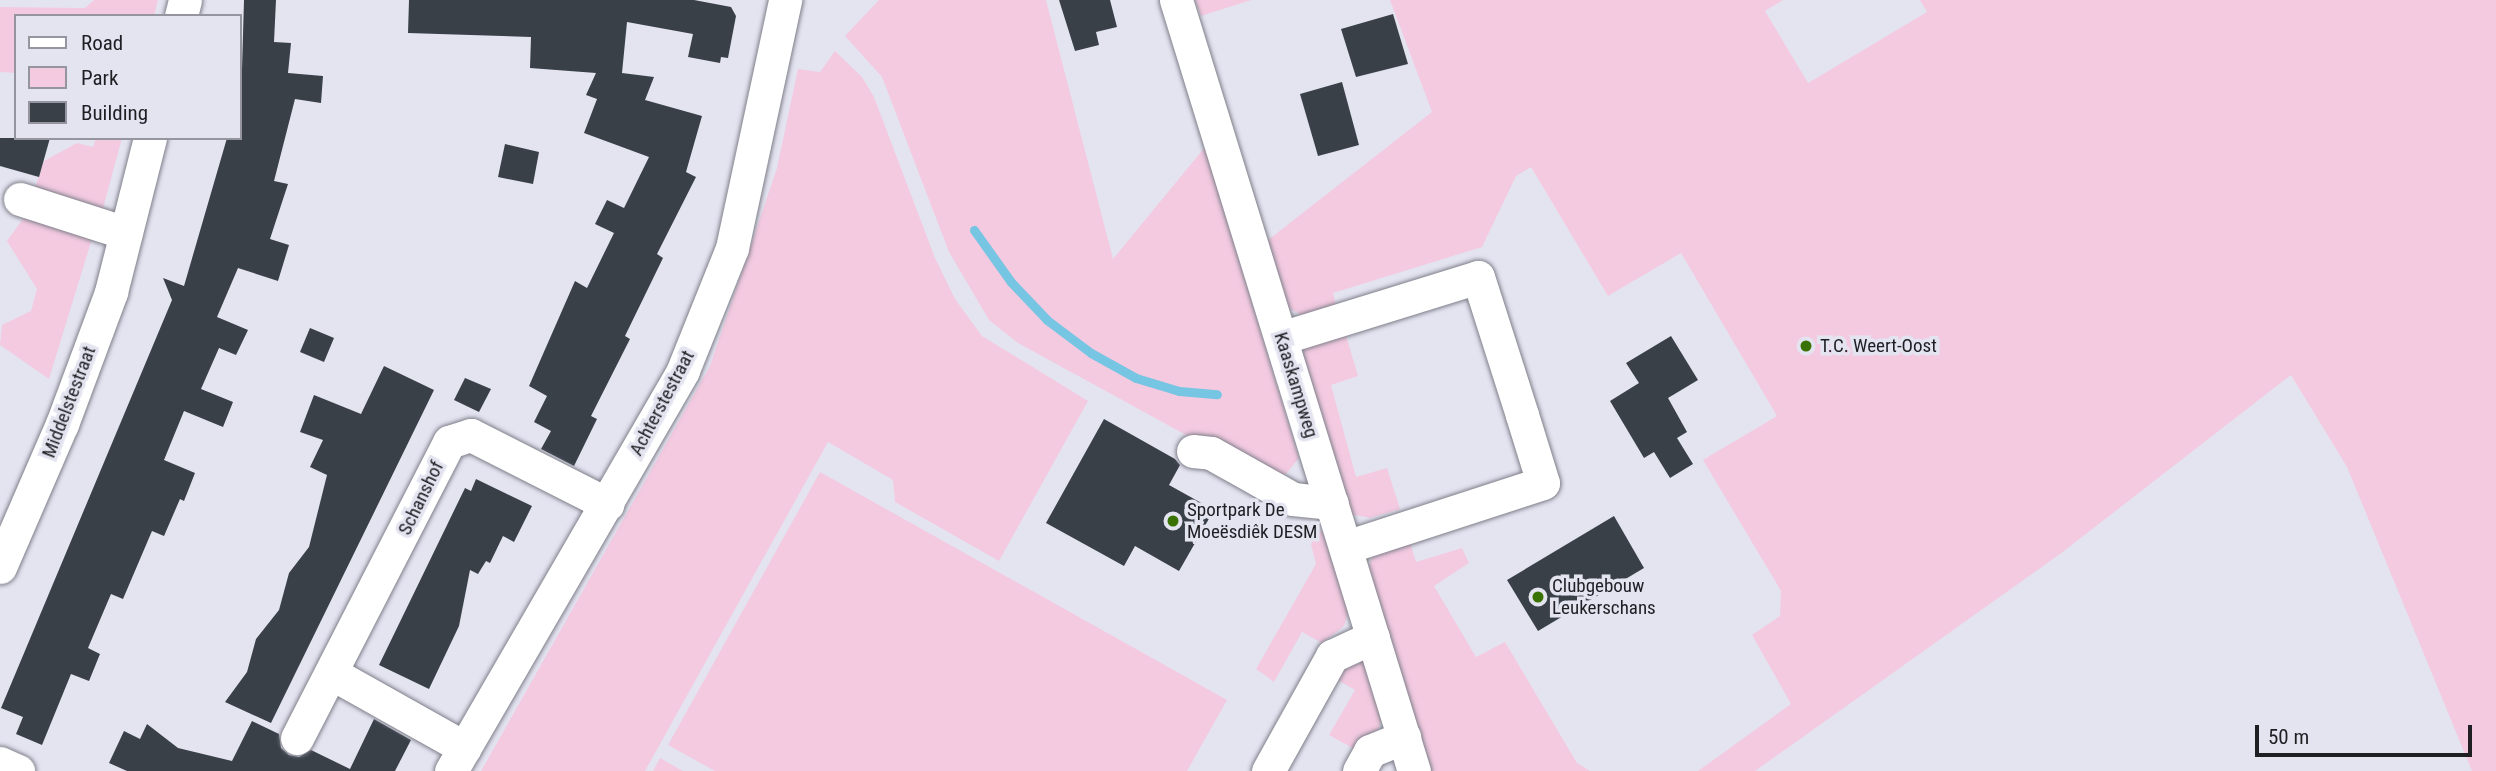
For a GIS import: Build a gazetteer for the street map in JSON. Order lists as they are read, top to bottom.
{
  "streets": {
    "street": [
      "Kaaskampweg",
      "Middelstestraat",
      "Achterstestraat",
      "Schanshof"
    ]
  },
  "crossings": [
    ["Achterstestraat", "Schanshof"]
  ],
  "places": ["T.C. Weert-Oost", "Sportpark De Moeësdiêk DESM", "Clubgebouw Leukerschans"],
  "legend": ["Road", "Park", "Building"],
  "scale_bar": "50 m"
}
